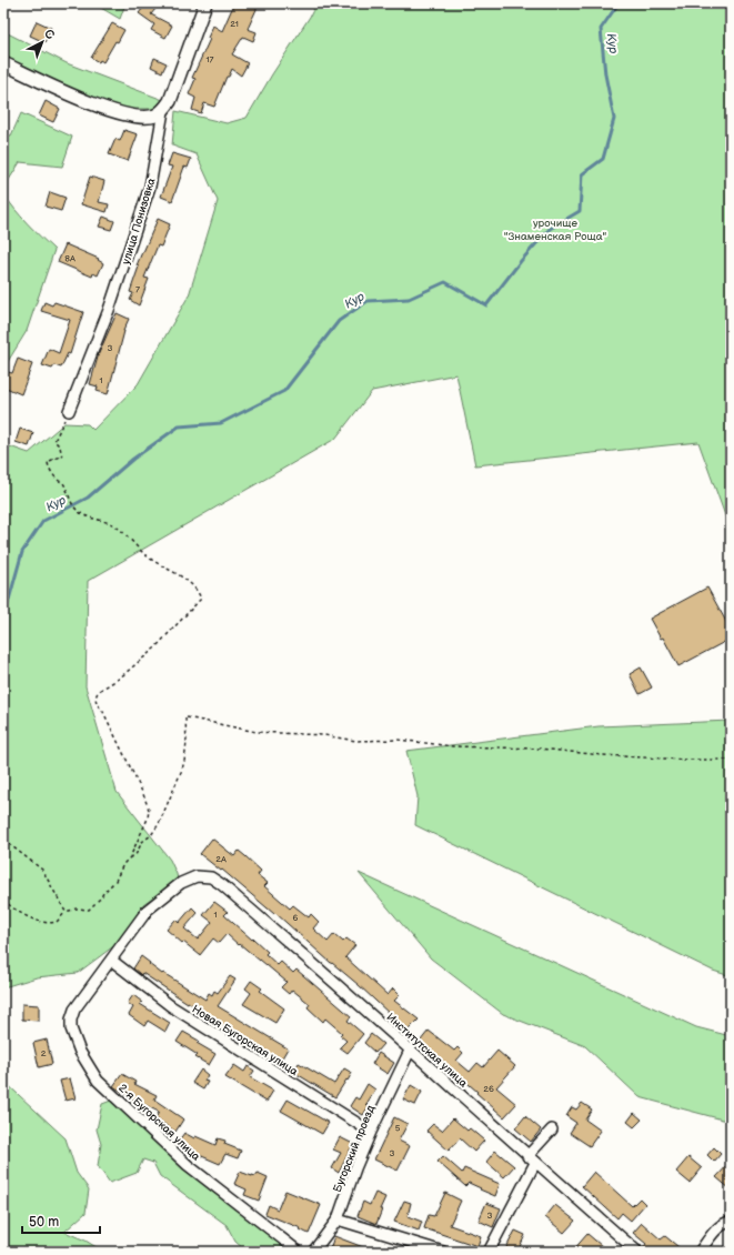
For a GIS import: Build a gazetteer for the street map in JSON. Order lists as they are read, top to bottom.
{
  "streets": {
    "main road": ["улица Понизовка"],
    "street": [
      "Новая Бугорская улица",
      "Институтская улица",
      "2-я Бугорская улица",
      "Бугорский проезд"
    ]
  },
  "crossings": [
    ["Новая Бугорская улица", "2-я Бугорская улица"],
    ["Новая Бугорская улица", "Бугорский проезд"],
    ["Институтская улица", "2-я Бугорская улица"],
    ["Институтская улица", "Бугорский проезд"]
  ],
  "water": ["Кур"],
  "parks": ["урочище \"Знаменская Роща\""],
  "house_numbers": [
    "21",
    "17",
    "8А",
    "7",
    "3",
    "1",
    "2А",
    "1",
    "6",
    "2",
    "26",
    "5",
    "3",
    "3"
  ],
  "scale_bar": "50 m",
  "north": "top right"
}
